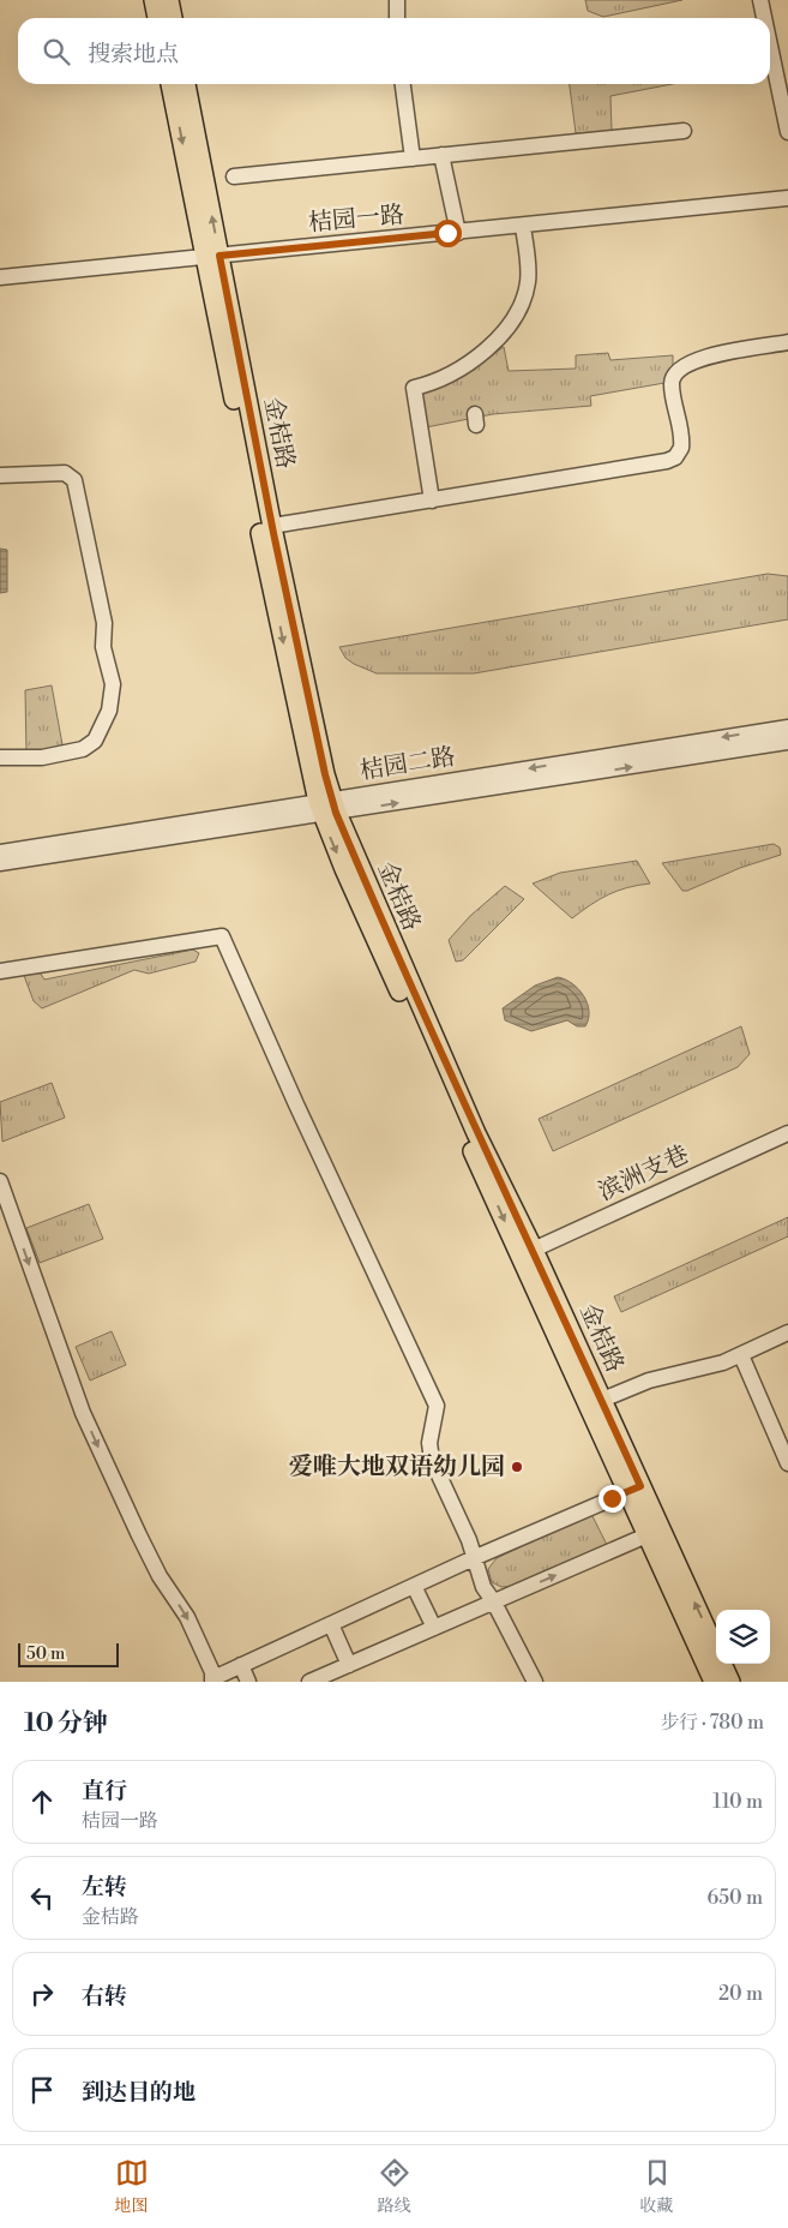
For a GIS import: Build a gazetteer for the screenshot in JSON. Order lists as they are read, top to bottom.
{
  "streets": {
    "main road": ["金桔路"],
    "street": ["桔园一路", "桔园二路", "滨洲支巷"]
  },
  "crossings": [
    ["桔园一路", "金桔路"],
    ["金桔路", "桔园二路"],
    ["金桔路", "滨洲支巷"]
  ],
  "places": ["爱唯大地双语幼儿园"],
  "scale_bar": "50 m",
  "page": {
    "search": "搜索地点",
    "scale": "50 m",
    "heading": ["10 分钟", "步行 · 780 m"],
    "list": [
      ["直行", "桔园一路", "110 m"],
      ["左转", "金桔路", "650 m"],
      ["右转", "20 m"],
      "到达目的地"
    ],
    "nav": ["地图", "路线", "收藏"]
  }
}
